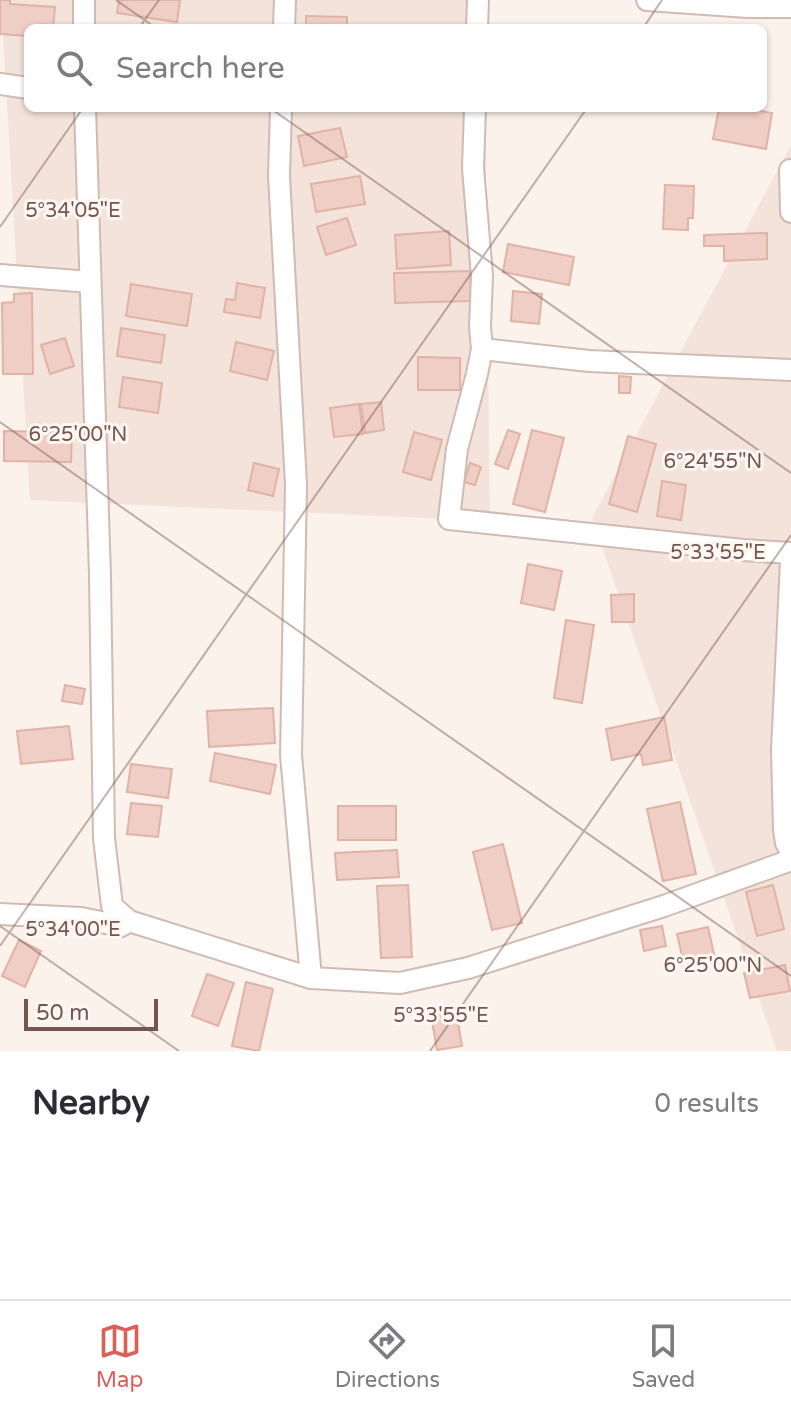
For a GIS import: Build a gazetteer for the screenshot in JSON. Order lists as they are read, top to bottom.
{
  "scale_bar": "50 m",
  "page": {
    "search": "Search here",
    "scale": "50 m",
    "heading": ["Nearby", "0 results"],
    "nav": ["Map", "Directions", "Saved"]
  },
  "coordinates": [
    "5°34'05\"E",
    "6°25'00\"N",
    "6°24'55\"N",
    "5°33'55\"E",
    "5°34'00\"E"
  ]
}
